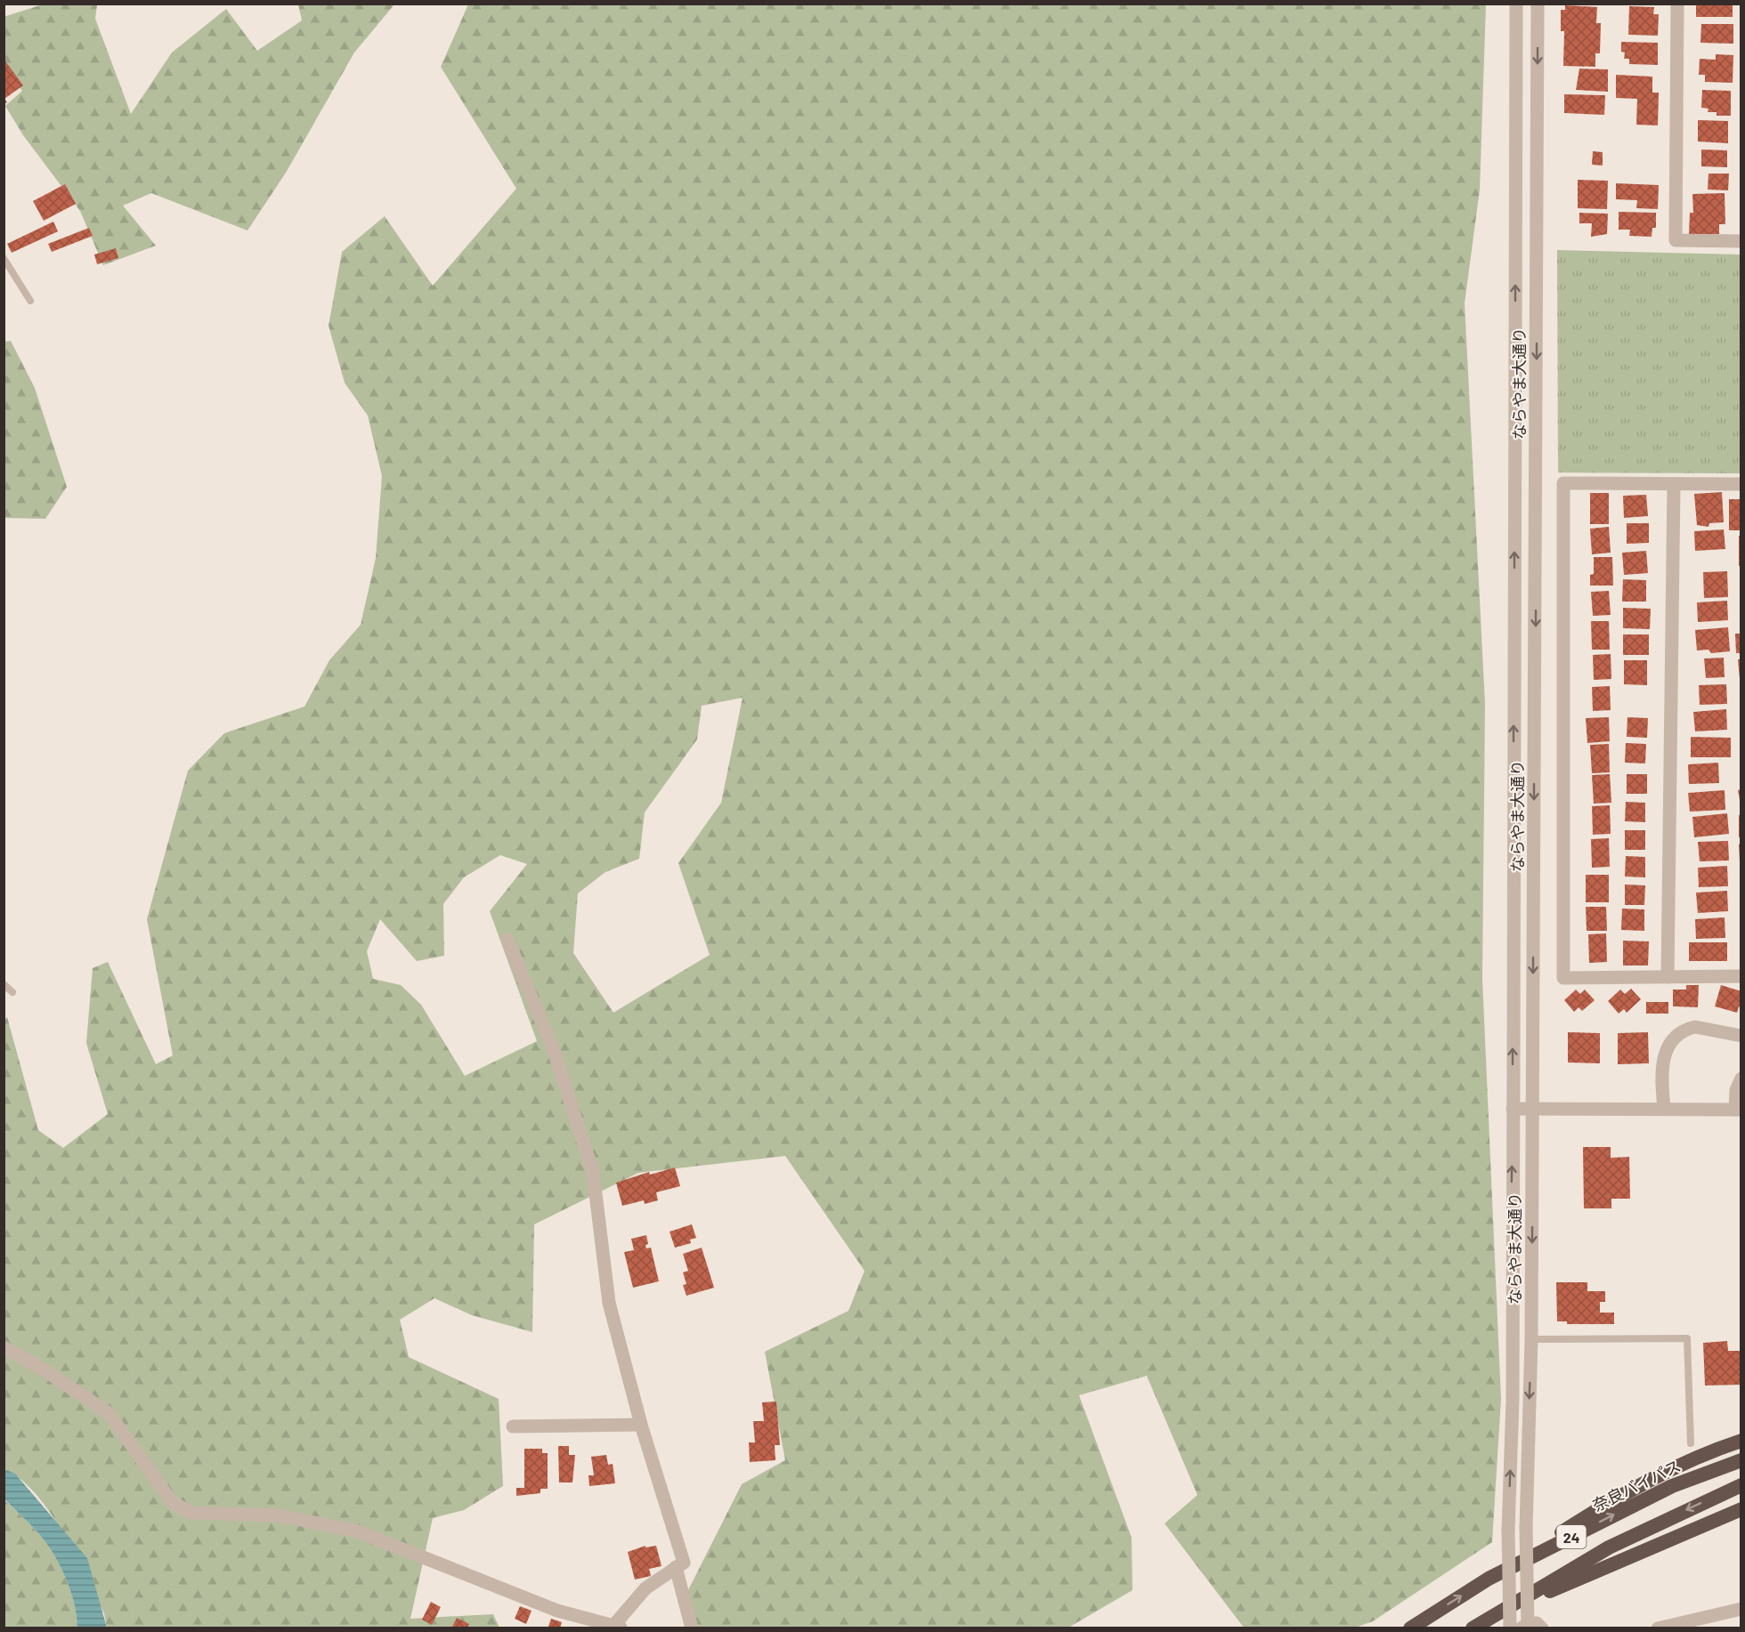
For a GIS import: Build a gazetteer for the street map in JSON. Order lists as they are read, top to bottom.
{
  "streets": {
    "highway": ["奈良バイパス", "24"],
    "street": ["ならやま大通り"]
  },
  "crossings": [
    ["奈良バイパス", "24"]
  ]
}
